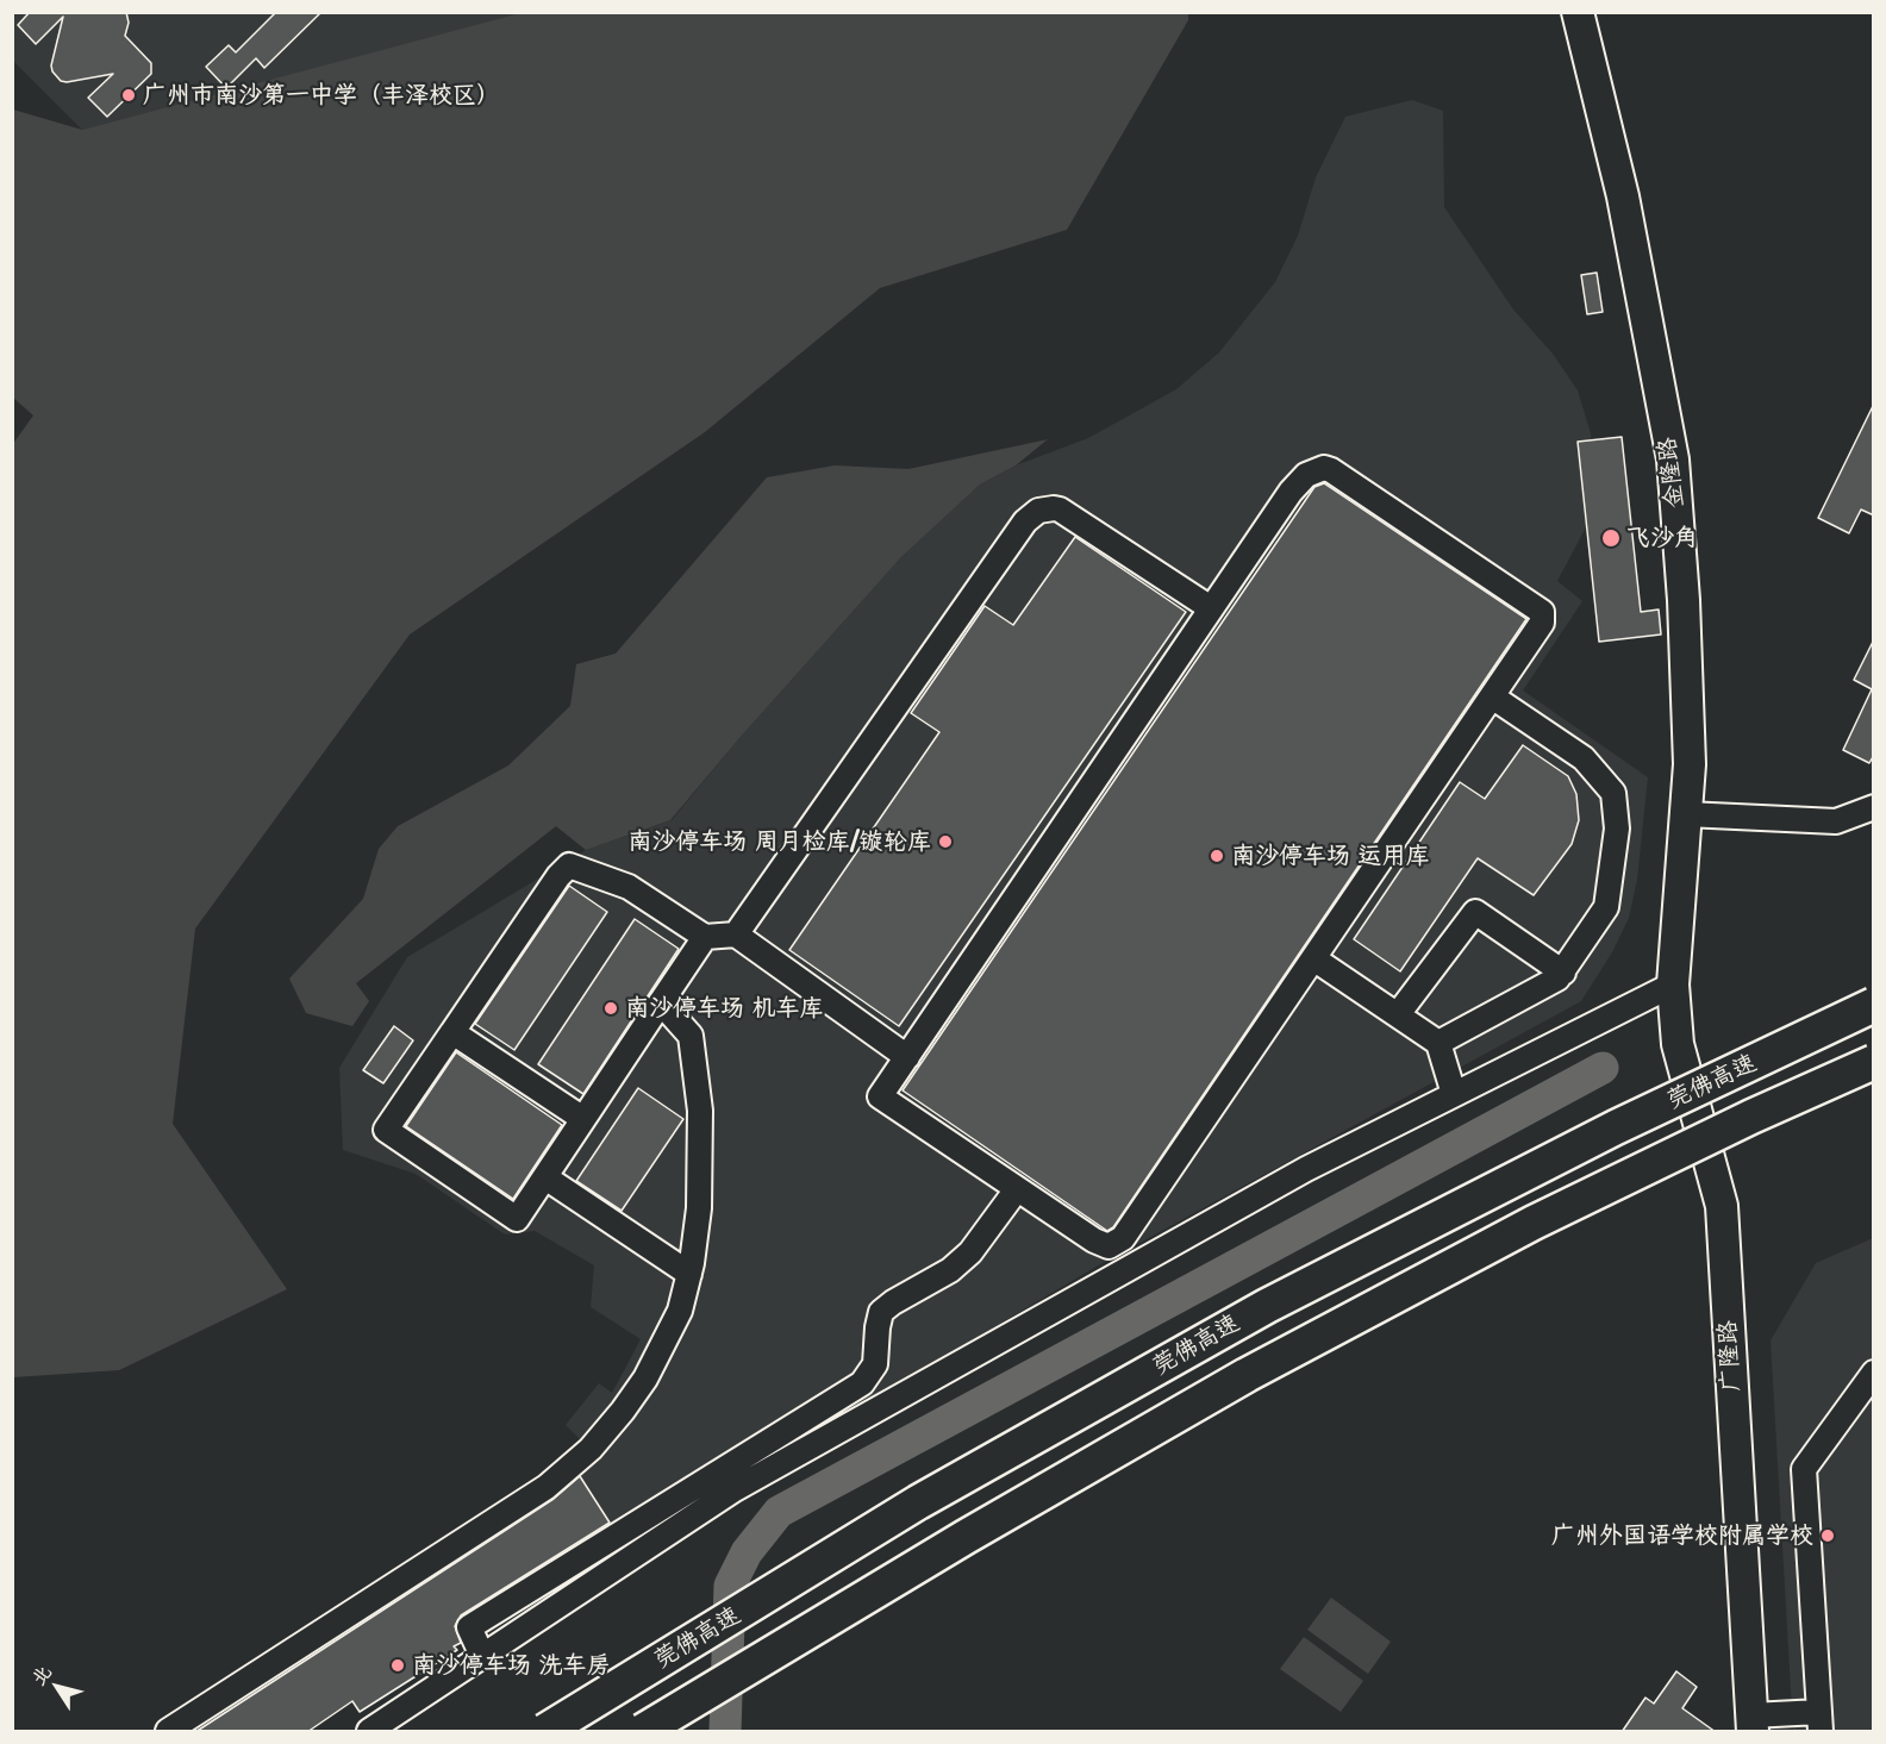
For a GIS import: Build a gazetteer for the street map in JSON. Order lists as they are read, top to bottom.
{
  "streets": {
    "highway": ["莞佛高速"],
    "main road": ["金隆路", "广隆路"]
  },
  "crossings": [
    ["金隆路", "广隆路"]
  ],
  "places": [
    "广州市南沙第一中学（丰泽校区）",
    "飞沙角",
    "南沙停车场 周月检库/镟轮库",
    "南沙停车场 运用库",
    "南沙停车场 机车库",
    "广州外国语学校附属学校",
    "南沙停车场 洗车房"
  ],
  "north": "top left"
}
